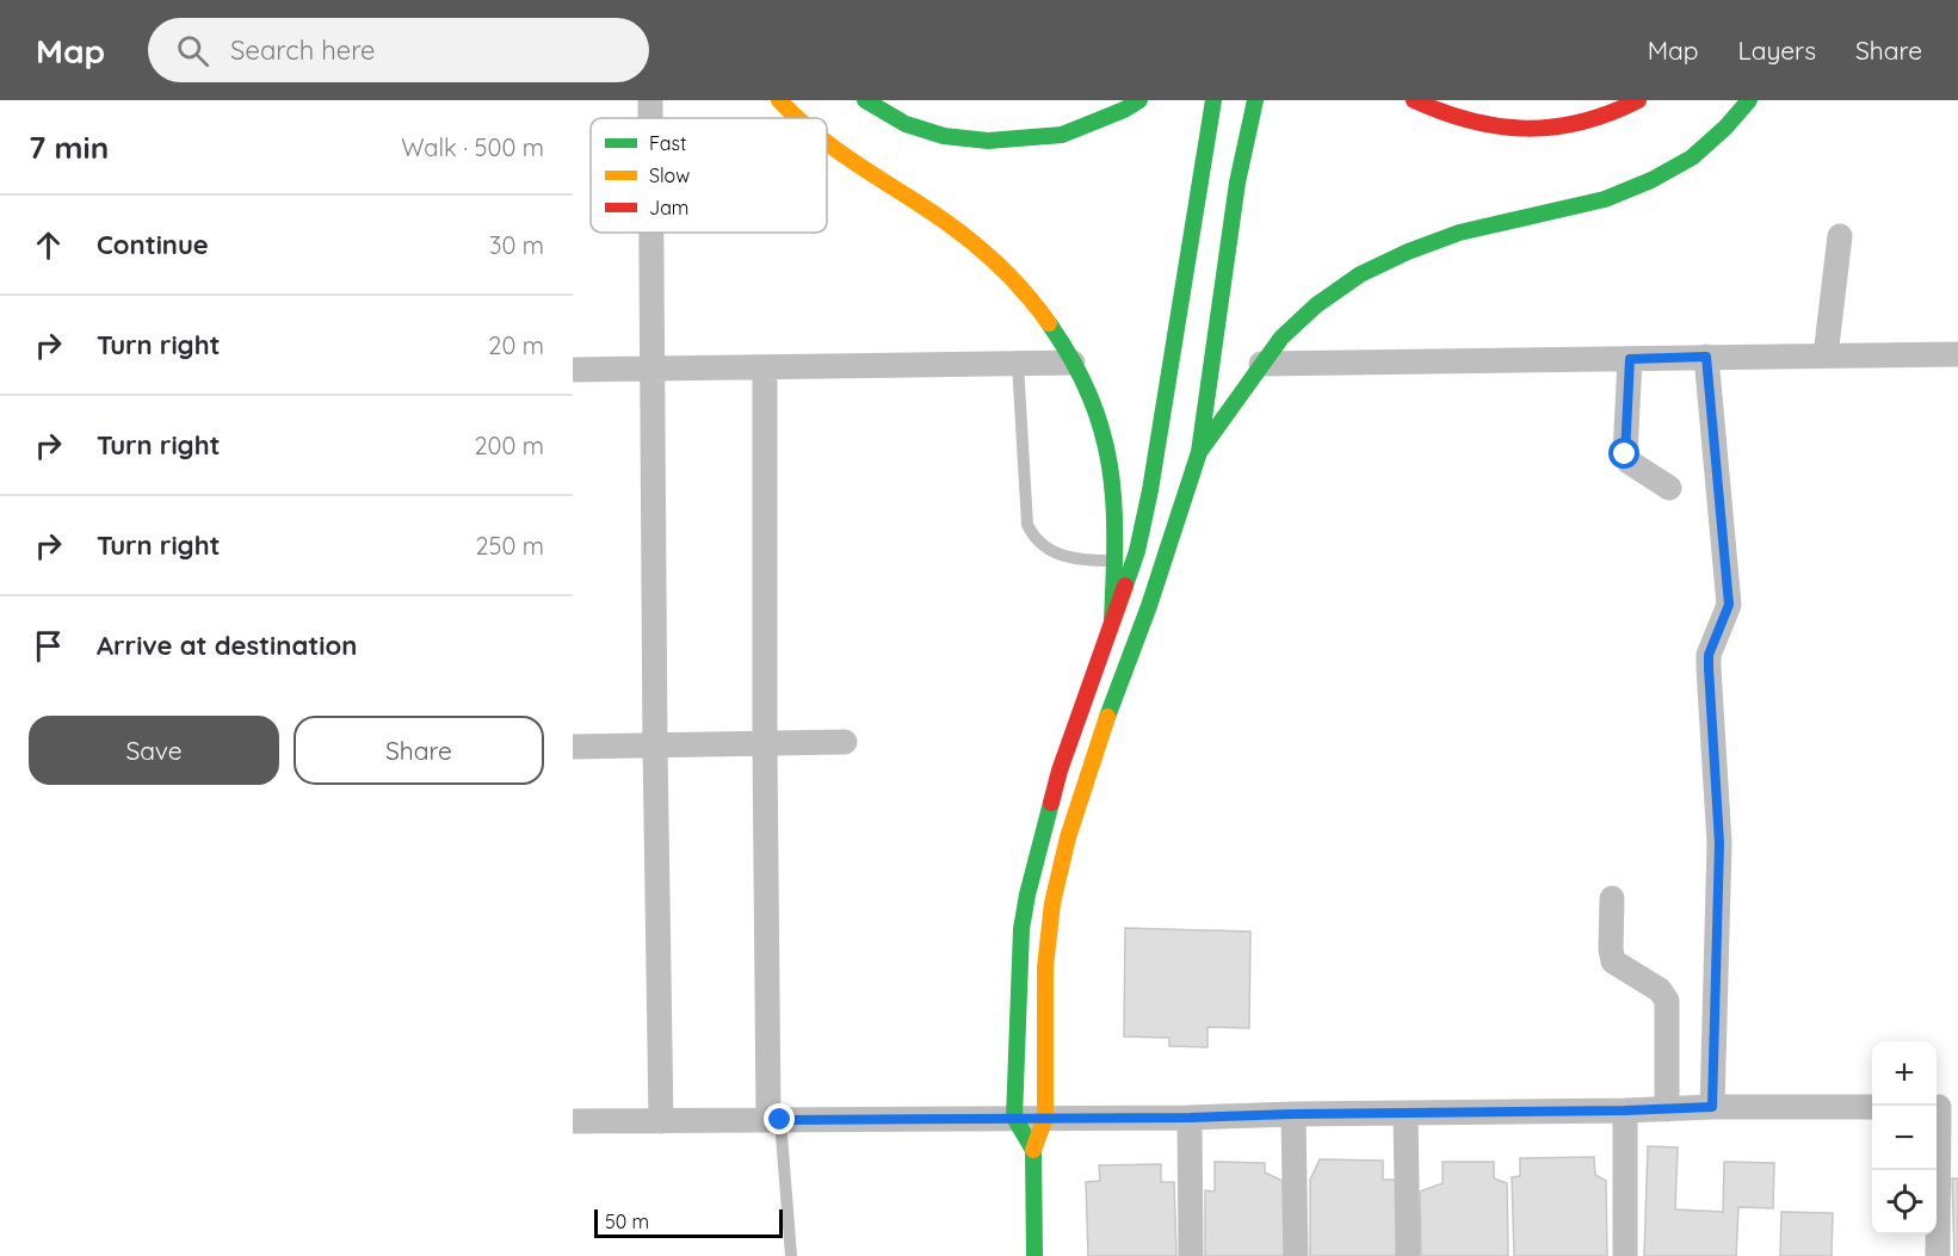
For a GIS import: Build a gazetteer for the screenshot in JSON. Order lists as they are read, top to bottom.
{
  "legend": ["Fast", "Slow", "Jam"],
  "scale_bar": "50 m",
  "page": {
    "header": "Map",
    "search": "Search here",
    "nav": ["Map", "Layers", "Share"],
    "heading": ["7 min", "Walk · 500 m"],
    "list": [
      ["Continue", "30 m"],
      ["Turn right", "20 m"],
      ["Turn right", "200 m"],
      ["Turn right", "250 m"],
      "Arrive at destination"
    ],
    "buttons": ["Save", "Share"],
    "map_buttons": ["+", "−"],
    "scale": "50 m"
  }
}
